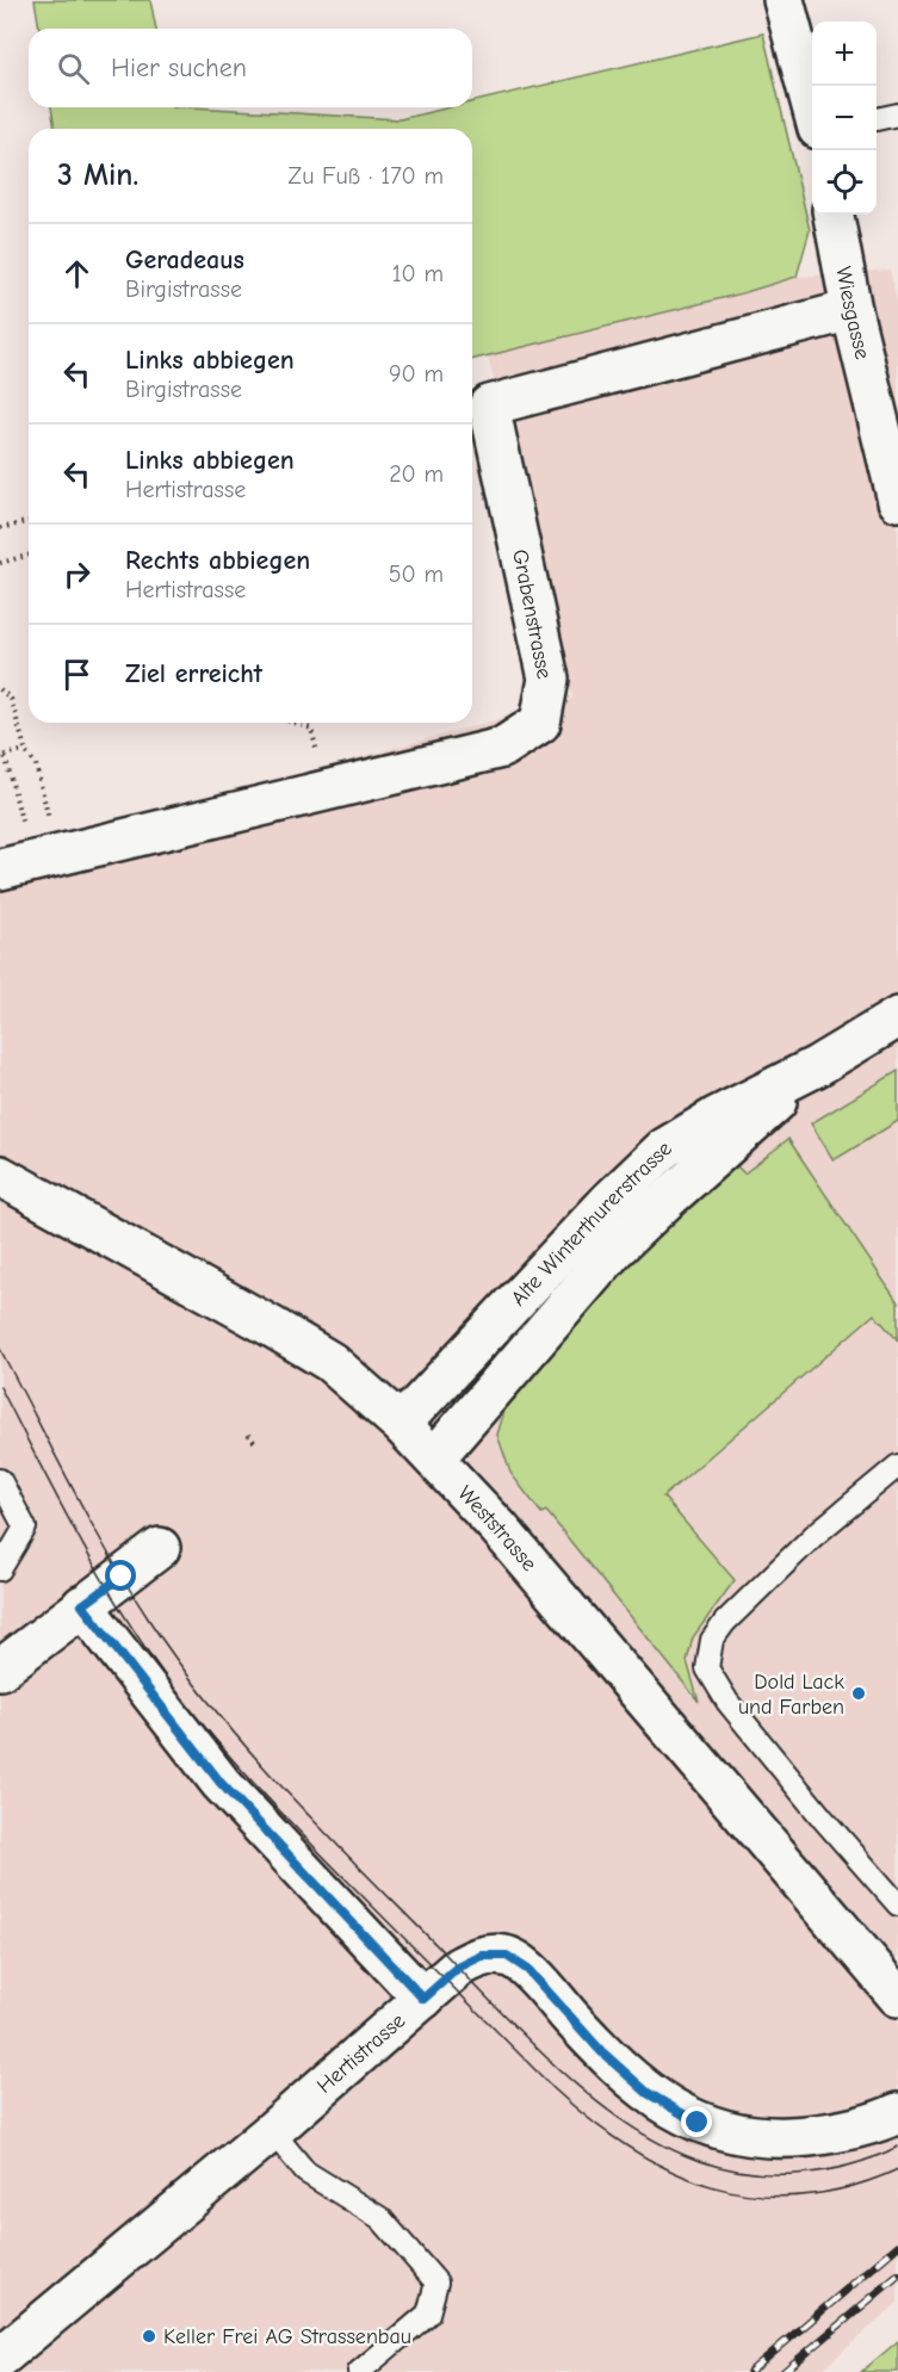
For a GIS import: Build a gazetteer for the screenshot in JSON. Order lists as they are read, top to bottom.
{
  "streets": {
    "street": [
      "Wiesgasse",
      "Grabenstrasse",
      "Alte Winterthurerstrasse",
      "Weststrasse",
      "Hertistrasse"
    ]
  },
  "crossings": [
    ["Wiesgasse", "Grabenstrasse"],
    ["Alte Winterthurerstrasse", "Weststrasse"]
  ],
  "places": ["Dold Lack und Farben", "Keller Frei AG Strassenbau"],
  "page": {
    "map_buttons": ["+", "−"],
    "search": "Hier suchen",
    "heading": ["3 Min.", "Zu Fuß · 170 m"],
    "list": [
      ["Geradeaus", "Birgistrasse", "10 m"],
      ["Links abbiegen", "Birgistrasse", "90 m"],
      ["Links abbiegen", "Hertistrasse", "20 m"],
      ["Rechts abbiegen", "Hertistrasse", "50 m"],
      "Ziel erreicht"
    ]
  }
}
